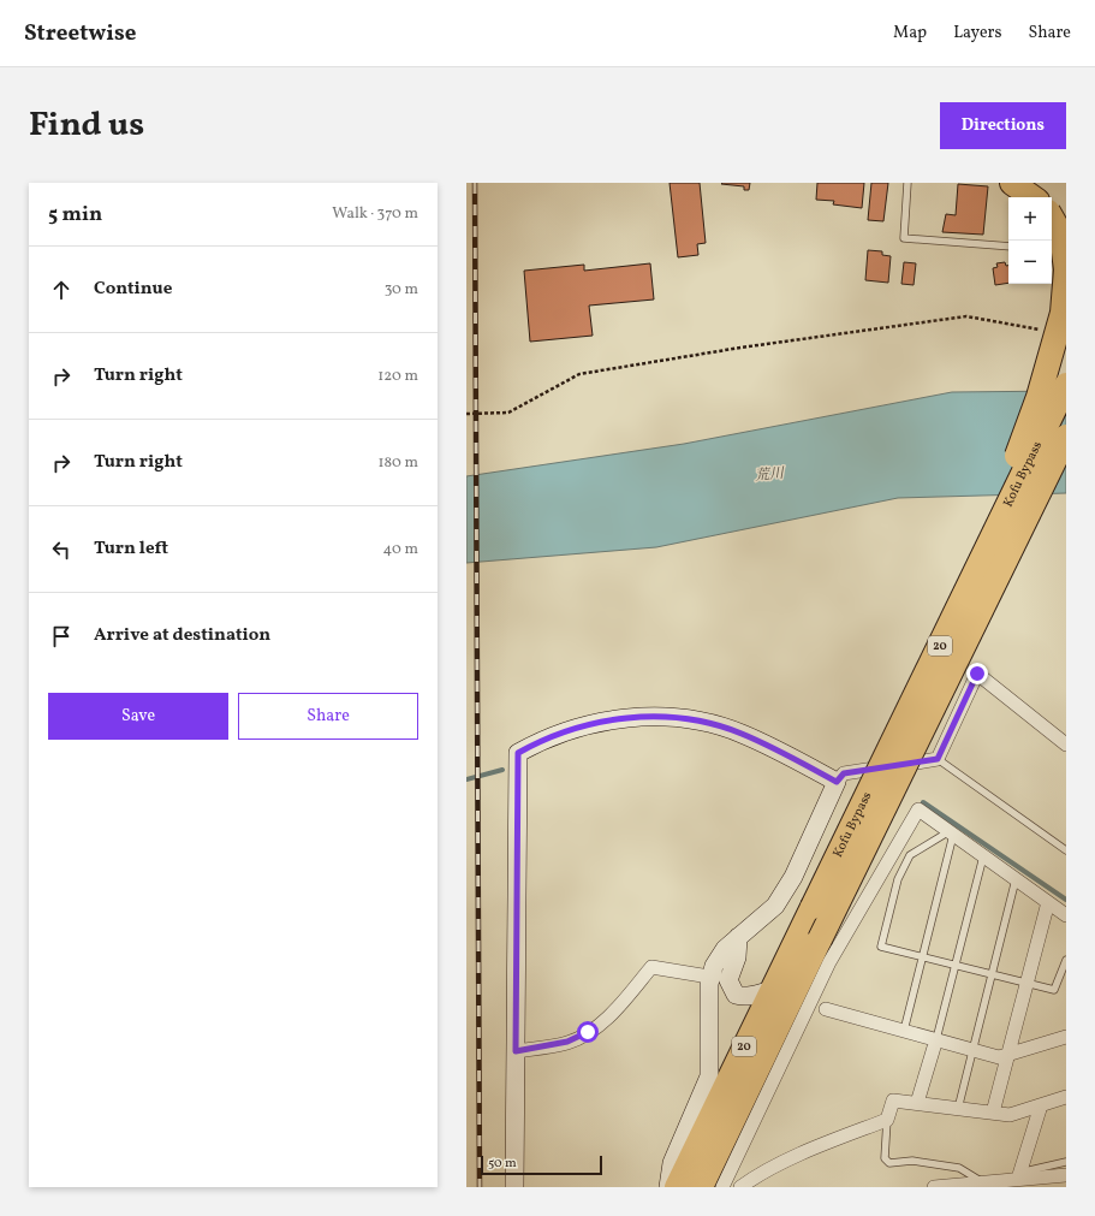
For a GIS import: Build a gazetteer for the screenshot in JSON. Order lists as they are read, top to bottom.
{
  "streets": {
    "highway": ["Kofu Bypass", "20"]
  },
  "water": ["荒川"],
  "scale_bar": "50 m",
  "page": {
    "header": "Streetwise",
    "nav": ["Map", "Layers", "Share"],
    "title": "Find us",
    "buttons": [
      "Directions",
      ["Save", "Share"]
    ],
    "heading": ["5 min", "Walk · 370 m"],
    "map_buttons": ["+", "−"],
    "list": [
      ["Continue", "30 m"],
      ["Turn right", "120 m"],
      ["Turn right", "180 m"],
      ["Turn left", "40 m"],
      "Arrive at destination"
    ],
    "scale": "50 m"
  }
}
